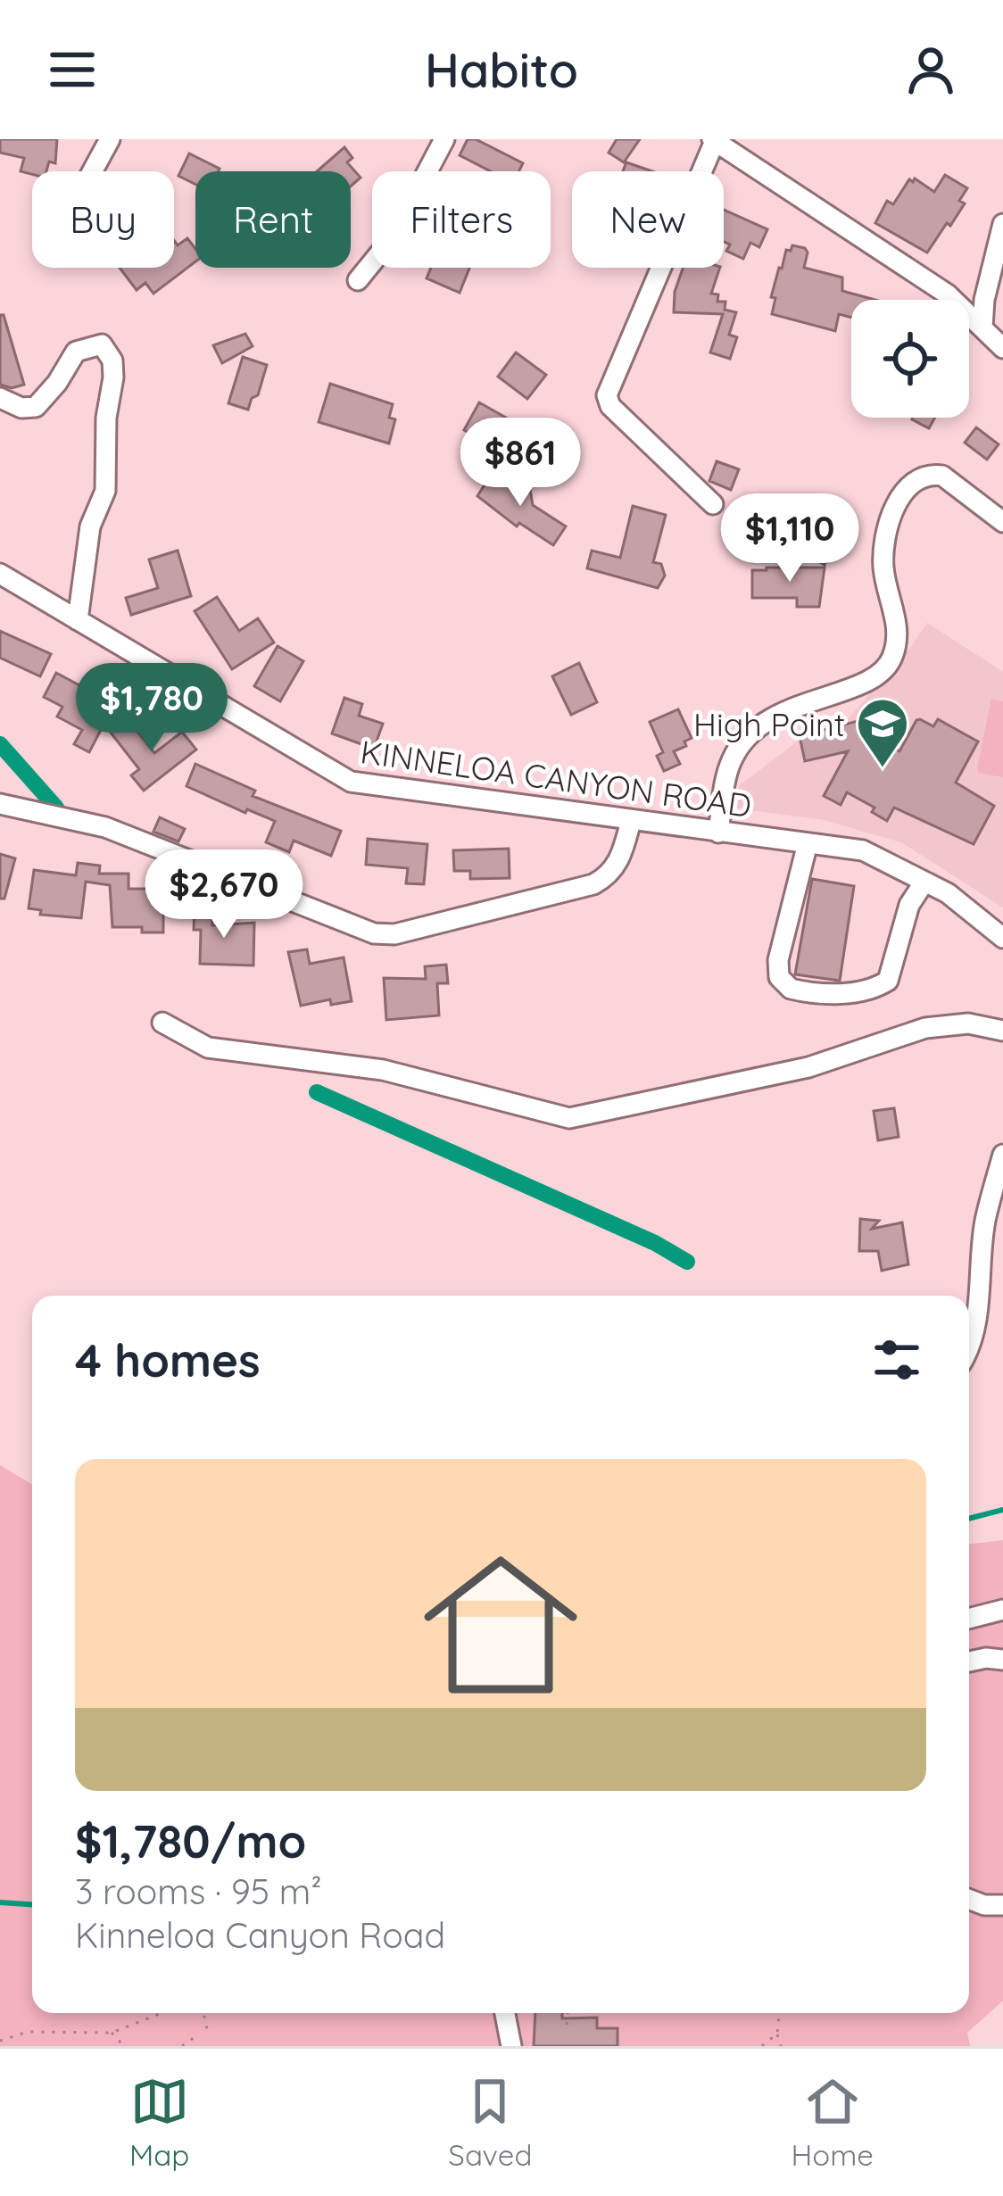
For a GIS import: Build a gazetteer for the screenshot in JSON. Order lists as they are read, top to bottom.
{
  "streets": {
    "street": ["KINNELOA CANYON ROAD"]
  },
  "places": {
    "school or university": ["High Point"]
  },
  "page": {
    "header": "Habito",
    "chip": [
      "Buy",
      "Rent",
      "Filters",
      "New"
    ],
    "price": [
      "$861",
      "$1,110",
      "$1,780",
      "$2,670"
    ],
    "heading": "4 homes",
    "list": [
      {
        "name": "$1,780/mo",
        "note": "3 rooms · 95 m² · Kinneloa Canyon Road"
      }
    ],
    "tabs": ["Map", "Saved", "Home"]
  }
}
